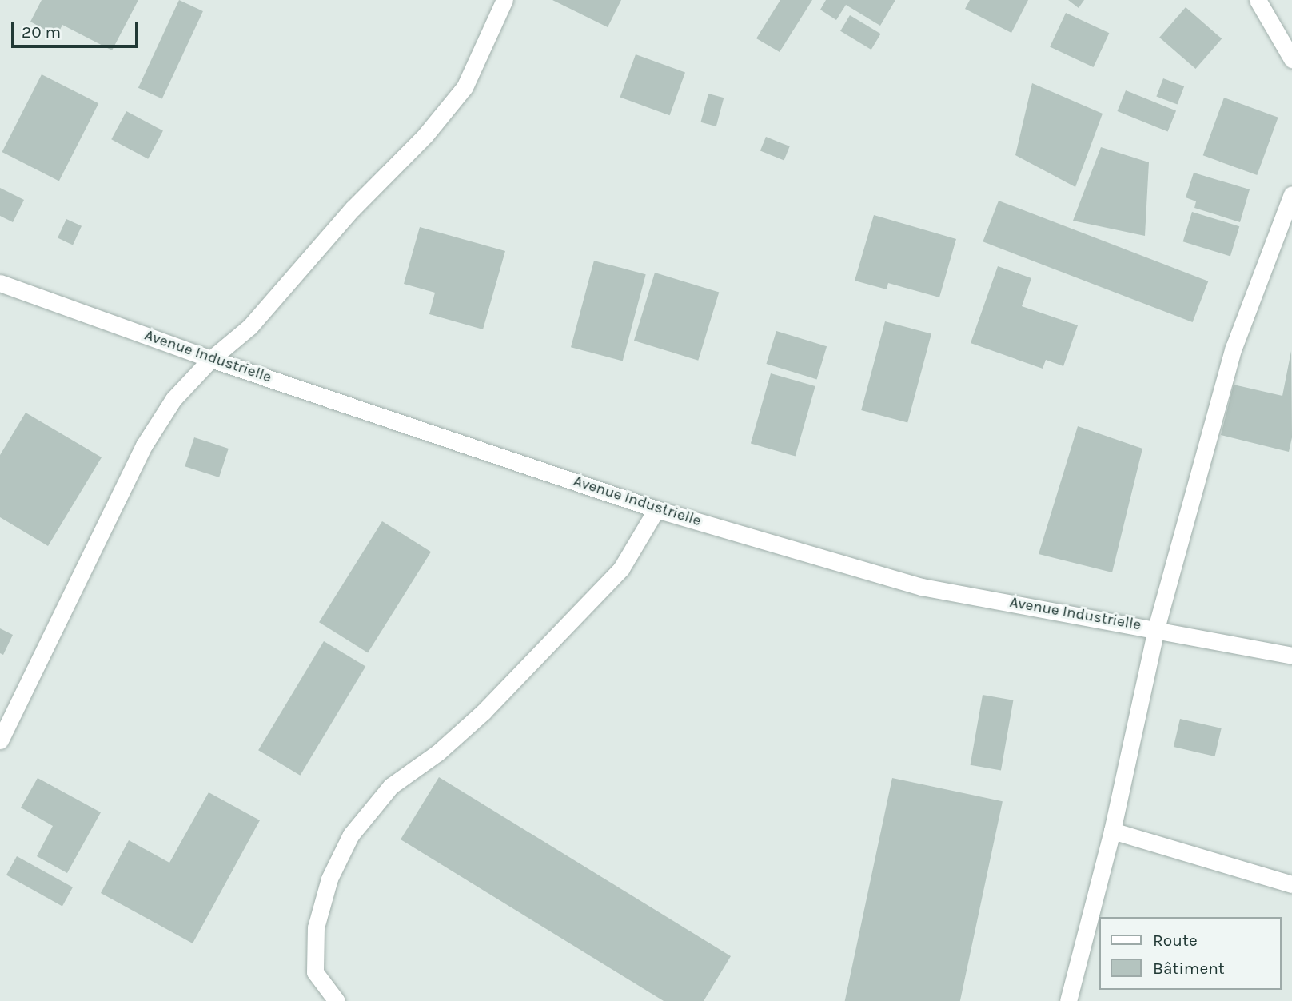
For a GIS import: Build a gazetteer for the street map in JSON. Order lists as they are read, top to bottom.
{
  "streets": {
    "street": ["Avenue Industrielle"]
  },
  "legend": ["Route", "Bâtiment"],
  "scale_bar": "20 m"
}
